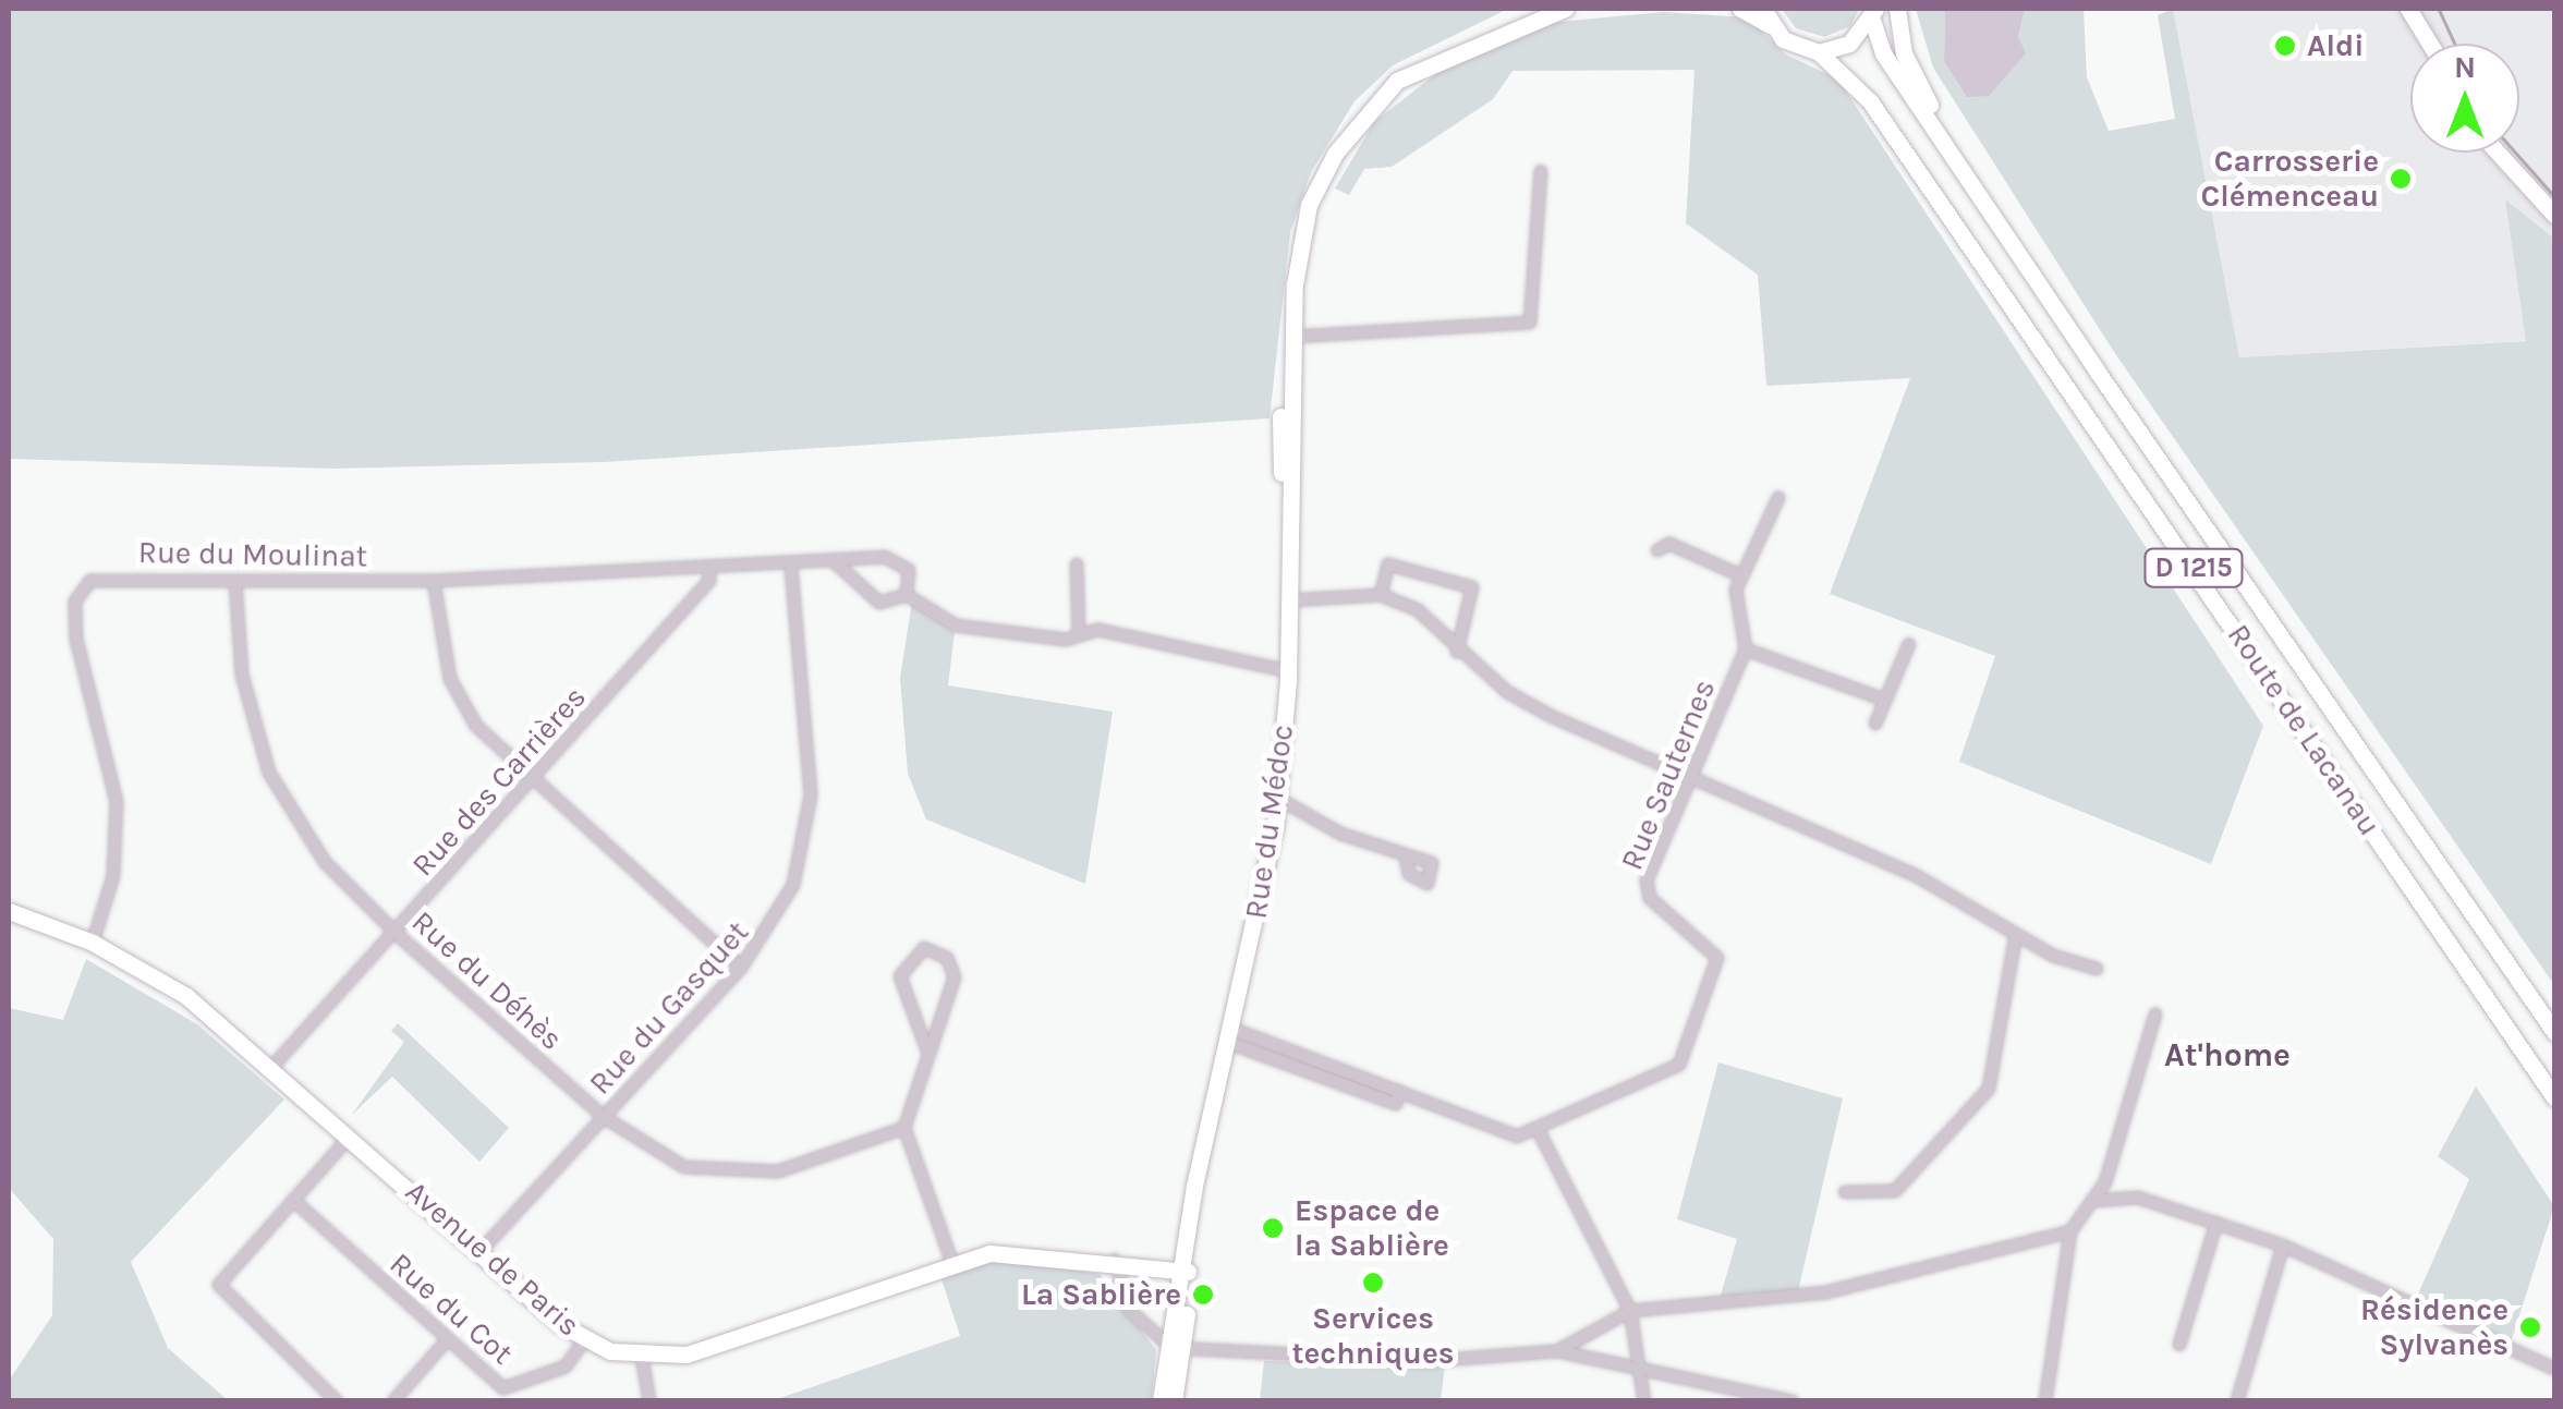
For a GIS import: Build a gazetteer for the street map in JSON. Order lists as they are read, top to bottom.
{
  "streets": {
    "street": [
      "Rue du Moulinat",
      "D 1215",
      "Route de Lacanau",
      "Rue Sauternes",
      "Rue des Carrières",
      "Rue du Médoc",
      "Rue du Déhès",
      "Rue du Gasquet",
      "Avenue de Paris",
      "Rue du Cot"
    ]
  },
  "crossings": [
    ["Rue du Moulinat", "Rue des Carrières"],
    ["Rue du Moulinat", "Rue du Déhès"],
    ["Rue du Moulinat", "Rue du Gasquet"],
    ["Rue du Moulinat", "Avenue de Paris"],
    ["Rue des Carrières", "Rue du Déhès"],
    ["Rue des Carrières", "Avenue de Paris"],
    ["Rue du Médoc", "Avenue de Paris"],
    ["Rue du Déhès", "Rue du Gasquet"],
    ["Rue du Gasquet", "Avenue de Paris"],
    ["Avenue de Paris", "Rue du Cot"]
  ],
  "districts": ["At'home"],
  "places": [
    "Aldi",
    "Carrosserie Clémenceau",
    "Espace de la Sablière",
    "Services techniques",
    "La Sablière",
    "Résidence Sylvanès"
  ],
  "north": "top"
}
